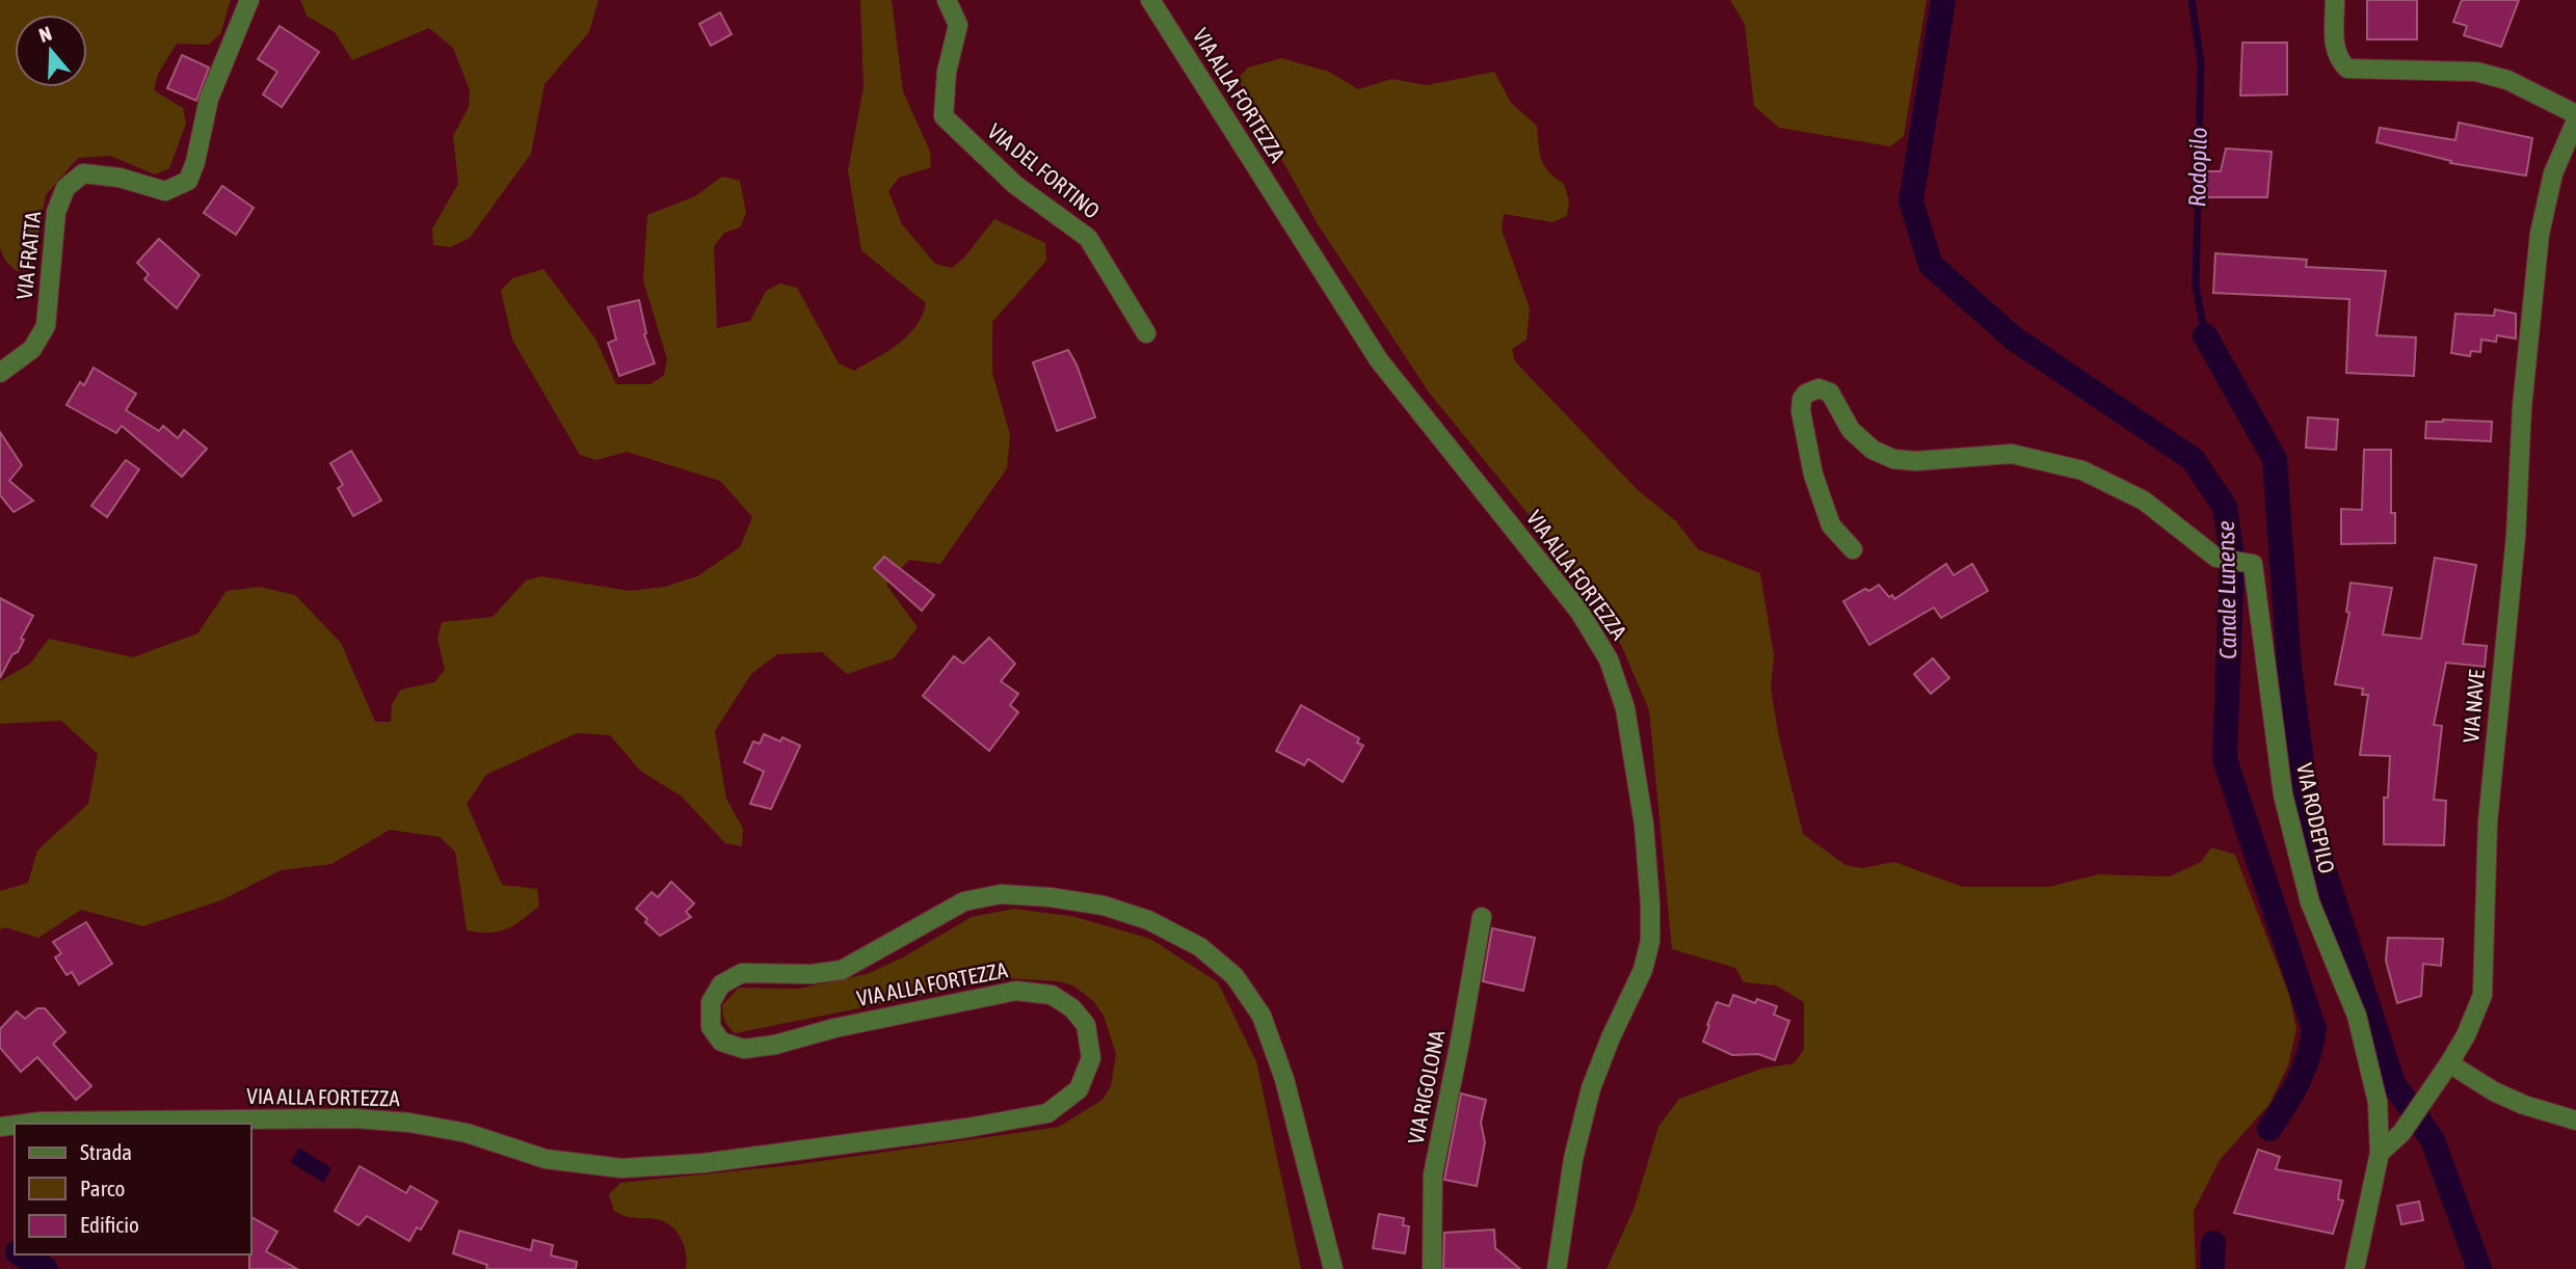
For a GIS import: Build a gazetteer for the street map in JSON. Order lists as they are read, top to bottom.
{
  "streets": {
    "street": [
      "VIA ALLA FORTEZZA",
      "VIA DEL FORTINO",
      "VIA FRATTA",
      "VIA NAVE",
      "VIA RODEPILO",
      "VIA RIGOLONA"
    ]
  },
  "crossings": [
    ["VIA NAVE", "VIA RODEPILO"]
  ],
  "water": ["Rodopilo", "Canale Lunense"],
  "legend": ["Strada", "Parco", "Edificio"],
  "north": "top"
}
